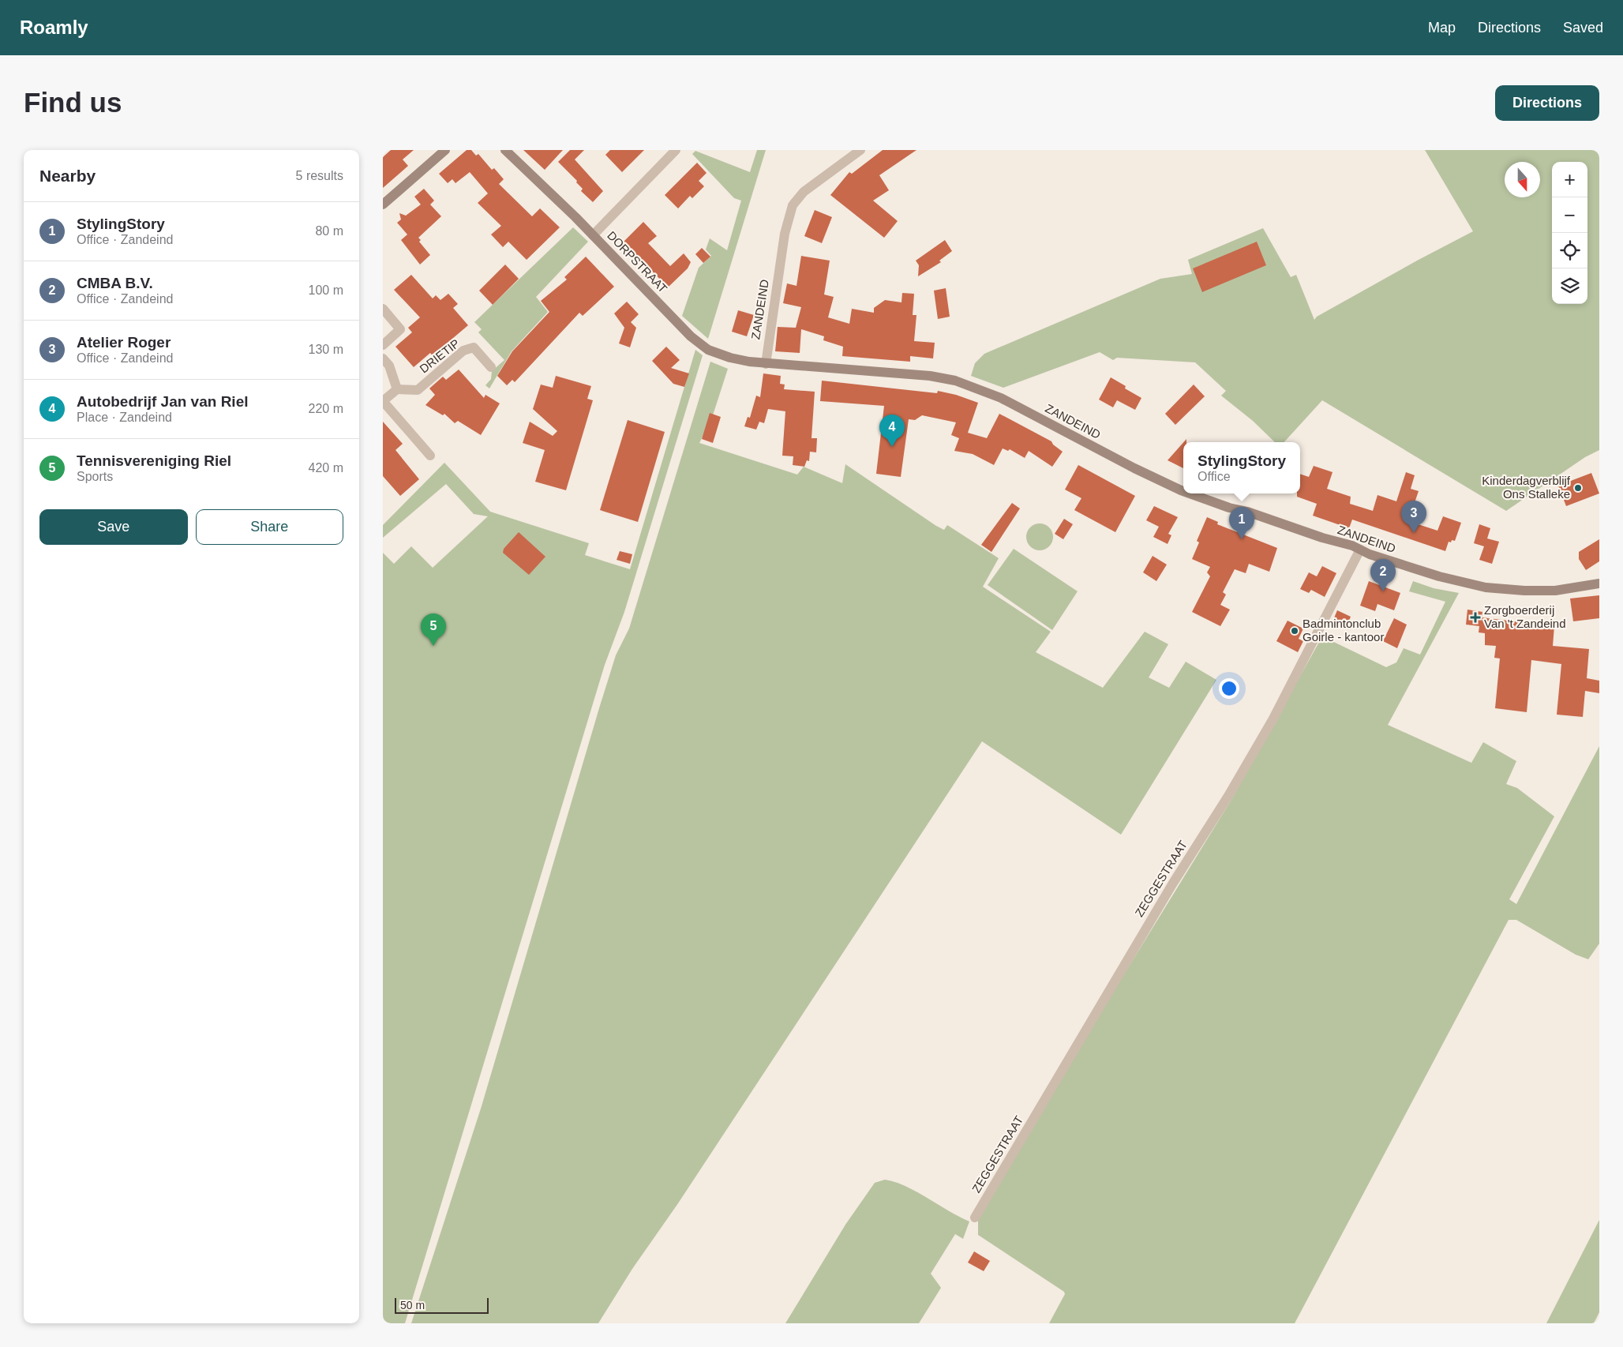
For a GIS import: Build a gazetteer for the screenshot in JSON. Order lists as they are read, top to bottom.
{
  "streets": {
    "street": [
      "DORPSTRAAT",
      "ZANDEIND",
      "DRIETIP",
      "ZEGGESTRAAT"
    ]
  },
  "crossings": [
    ["DORPSTRAAT", "ZANDEIND"],
    ["ZANDEIND", "ZEGGESTRAAT"]
  ],
  "places": {
    "other": ["Kinderdagverblijf Ons Stalleke", "Badmintonclub Goirle - kantoor"],
    "health": ["Zorgboerderij Van 't Zandeind"]
  },
  "scale_bar": "50 m",
  "north": "bottom",
  "page": {
    "header": "Roamly",
    "nav": ["Map", "Directions", "Saved"],
    "buttons": [
      "Directions",
      ["Save", "Share"]
    ],
    "title": "Find us",
    "heading": ["Nearby", "5 results"],
    "map_buttons": ["+", "−"],
    "list": [
      {
        "mark": "1",
        "name": "StylingStory",
        "note": "Office · Zandeind",
        "value": "80 m"
      },
      {
        "mark": "2",
        "name": "CMBA B.V.",
        "note": "Office · Zandeind",
        "value": "100 m"
      },
      {
        "mark": "3",
        "name": "Atelier Roger",
        "note": "Office · Zandeind",
        "value": "130 m"
      },
      {
        "mark": "4",
        "name": "Autobedrijf Jan van Riel",
        "note": "Place · Zandeind",
        "value": "220 m"
      },
      {
        "mark": "5",
        "name": "Tennisvereniging Riel",
        "note": "Sports",
        "value": "420 m"
      }
    ],
    "pins": [
      "4",
      "3",
      "1",
      "2",
      "5"
    ],
    "popup": ["StylingStory", "Office"],
    "scale": "50 m"
  }
}
